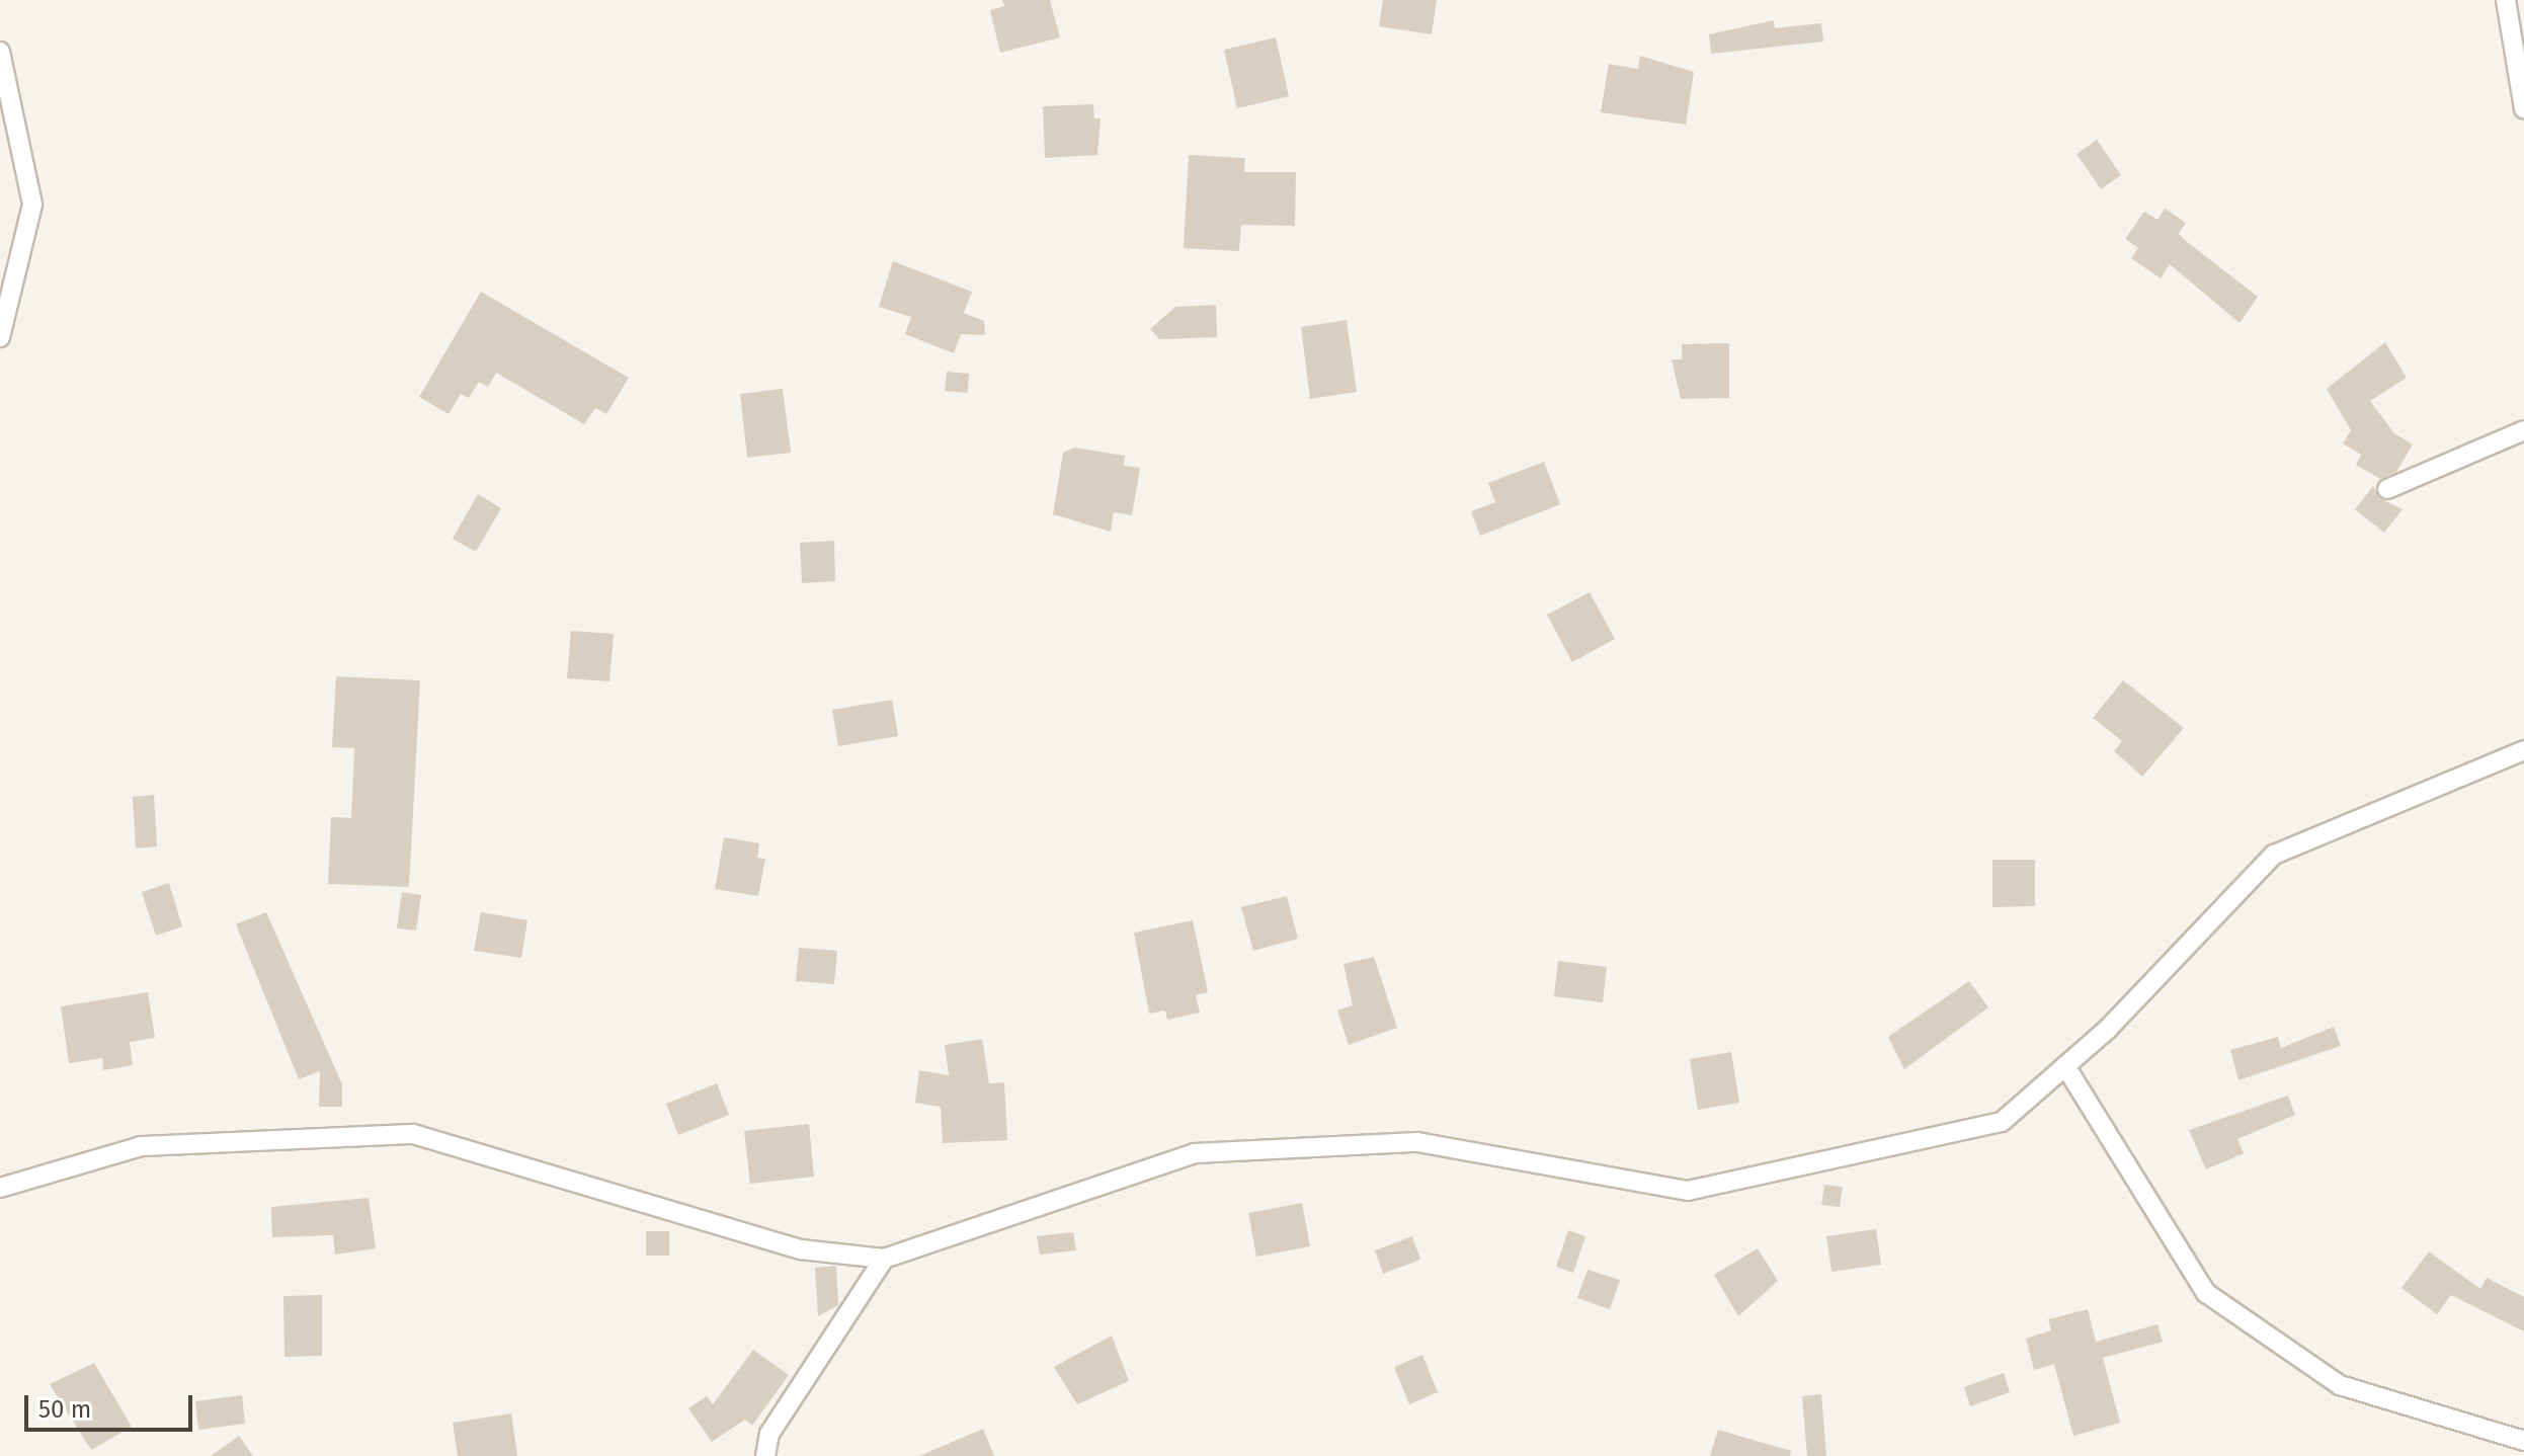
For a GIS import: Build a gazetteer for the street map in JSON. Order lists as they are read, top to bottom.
{
  "scale_bar": "50 m"
}
